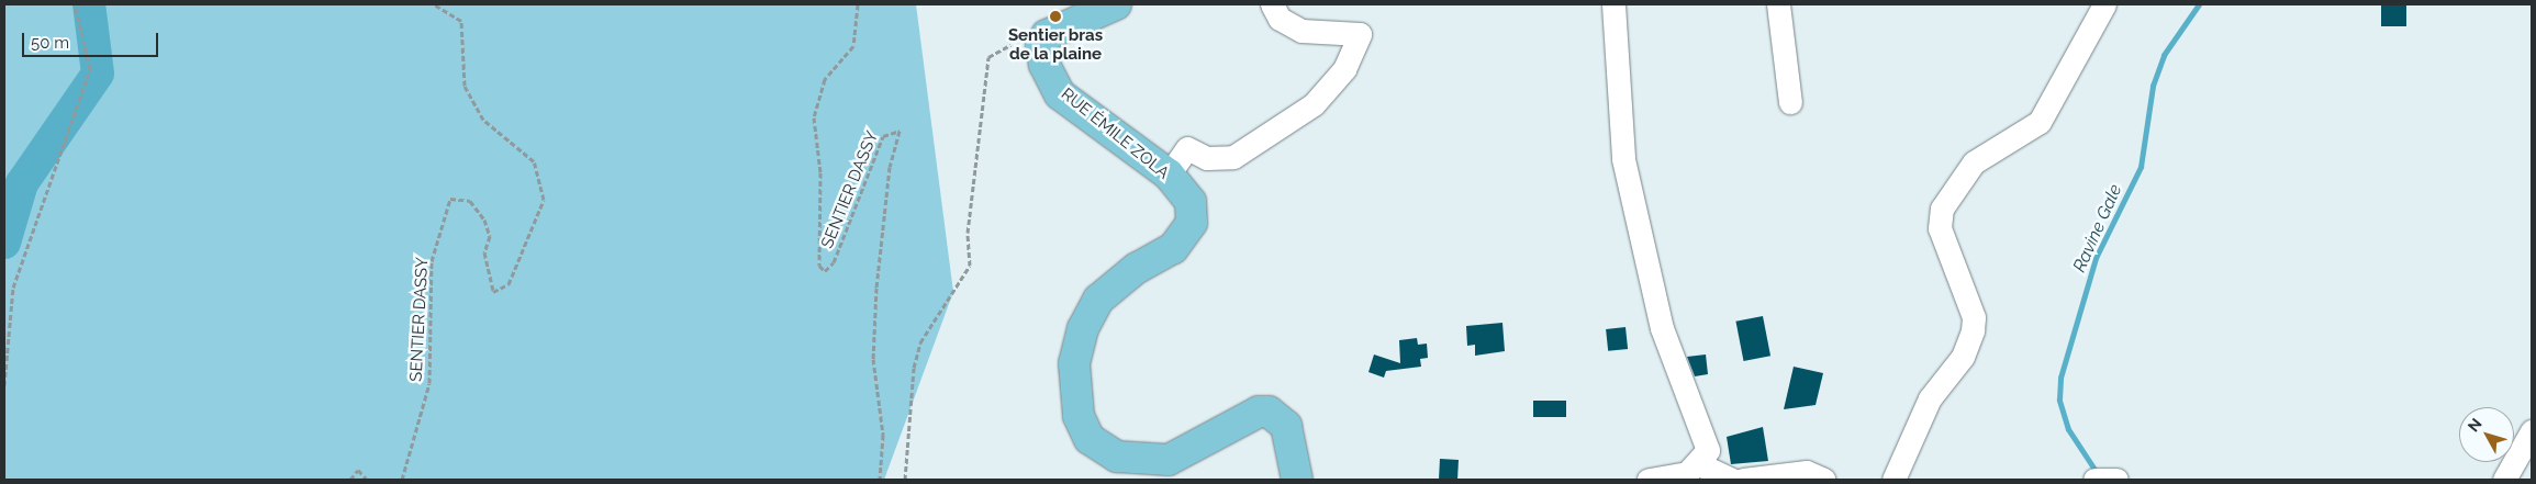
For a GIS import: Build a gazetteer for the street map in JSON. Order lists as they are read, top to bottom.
{
  "streets": {
    "main road": ["RUE ÉMILE ZOLA"],
    "path": ["SENTIER DASSY"]
  },
  "water": ["Ravine Gale"],
  "places": ["Sentier bras de la plaine"],
  "scale_bar": "50 m",
  "north": "top left"
}
